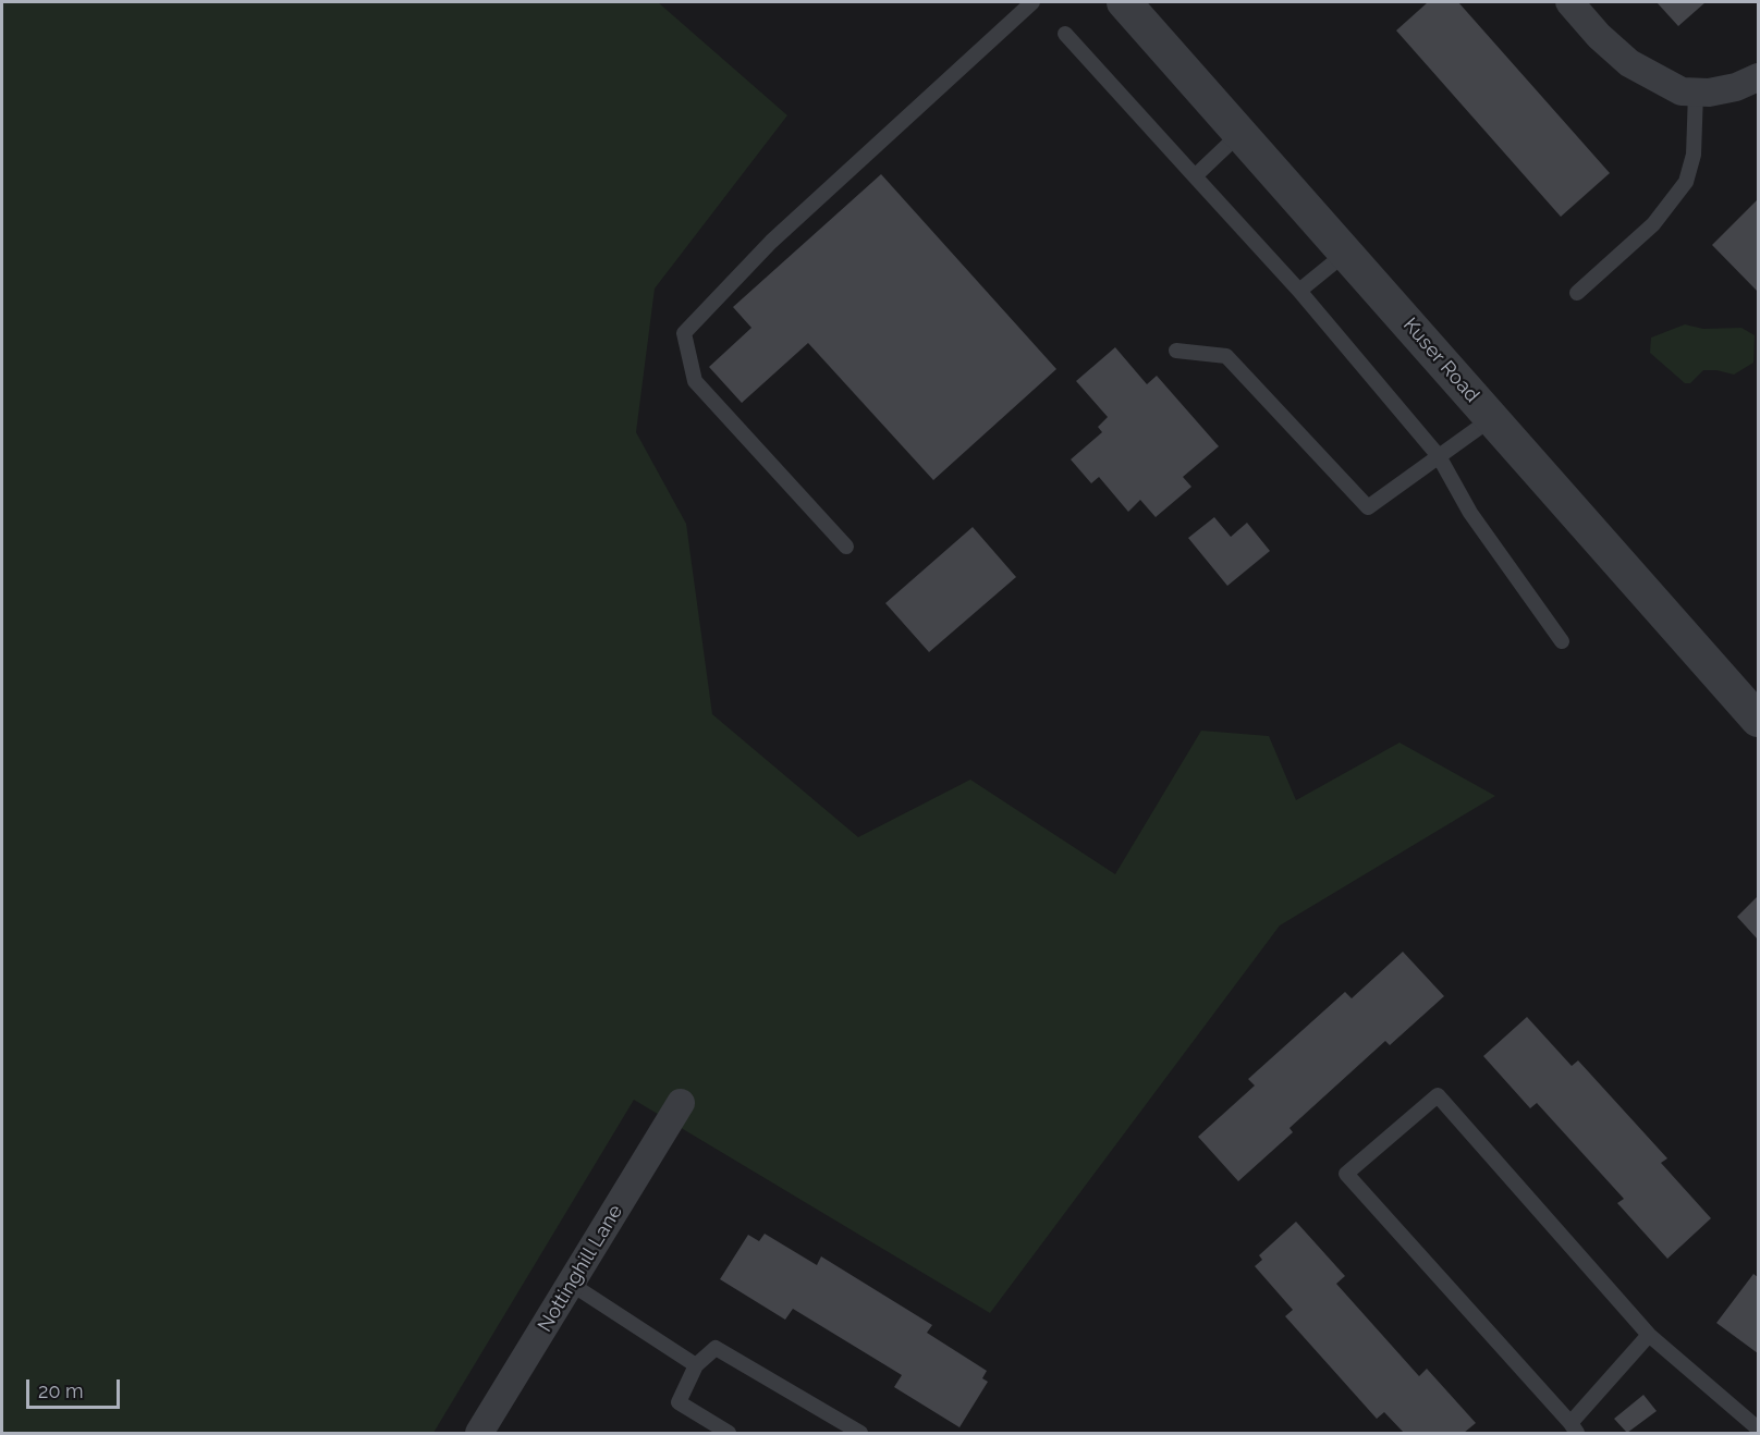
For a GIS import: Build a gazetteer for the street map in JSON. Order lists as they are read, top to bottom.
{
  "streets": {
    "street": ["Kuser Road", "Nottinghill Lane"]
  },
  "scale_bar": "20 m"
}
